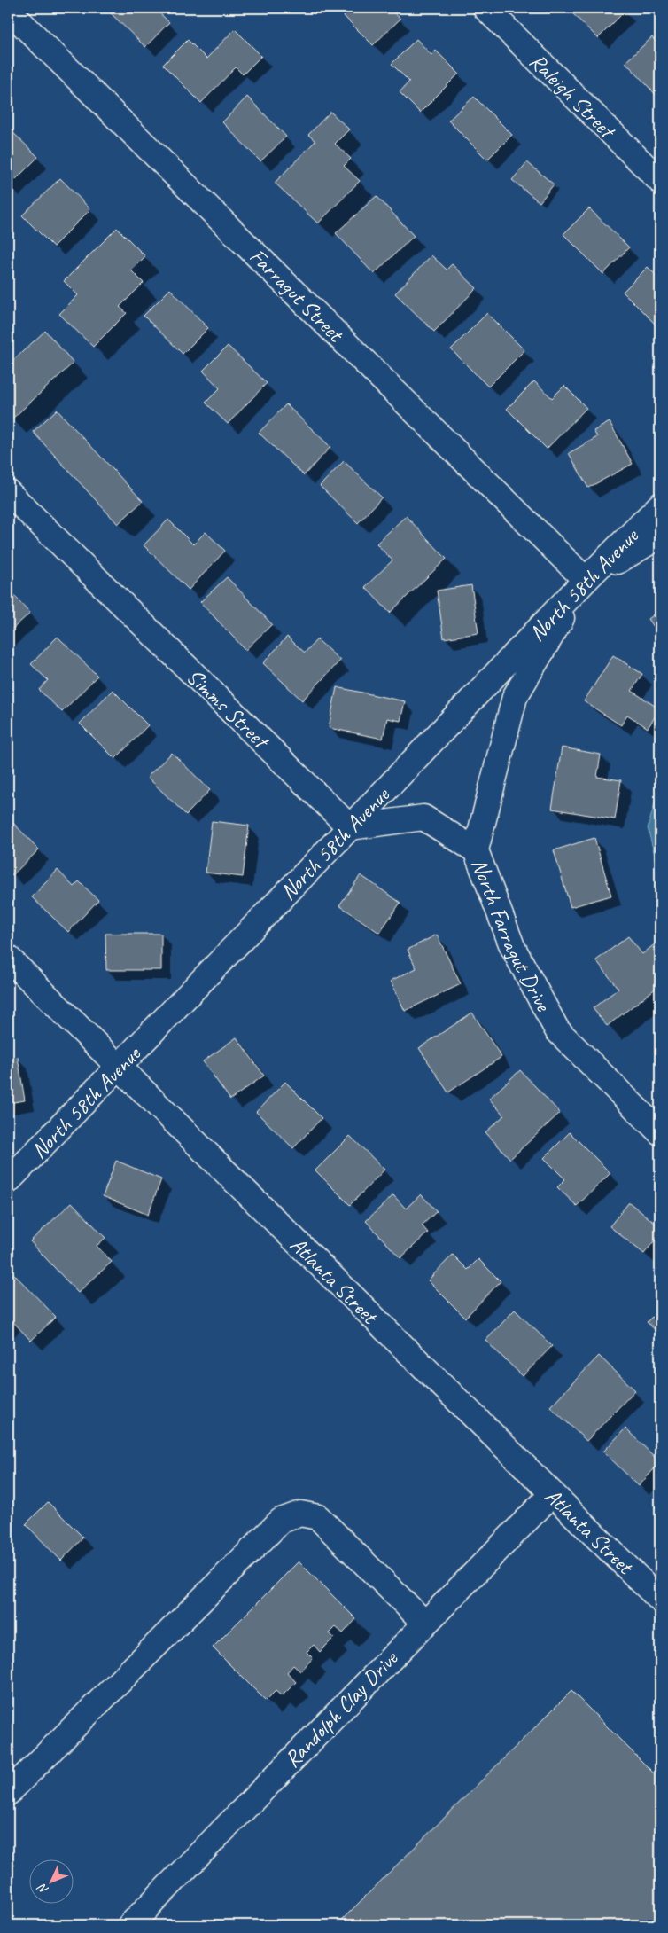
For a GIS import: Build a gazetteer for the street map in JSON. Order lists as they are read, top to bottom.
{
  "streets": {
    "street": [
      "Raleigh Street",
      "Farragut Street",
      "North 58th Avenue",
      "Simms Street",
      "North Farragut Drive",
      "Atlanta Street",
      "Randolph Clay Drive"
    ]
  },
  "crossings": [
    ["Farragut Street", "North 58th Avenue"],
    ["Farragut Street", "North Farragut Drive"],
    ["North 58th Avenue", "Simms Street"],
    ["North 58th Avenue", "North Farragut Drive"],
    ["North 58th Avenue", "Atlanta Street"],
    ["Atlanta Street", "Randolph Clay Drive"]
  ],
  "north": "bottom left"
}
